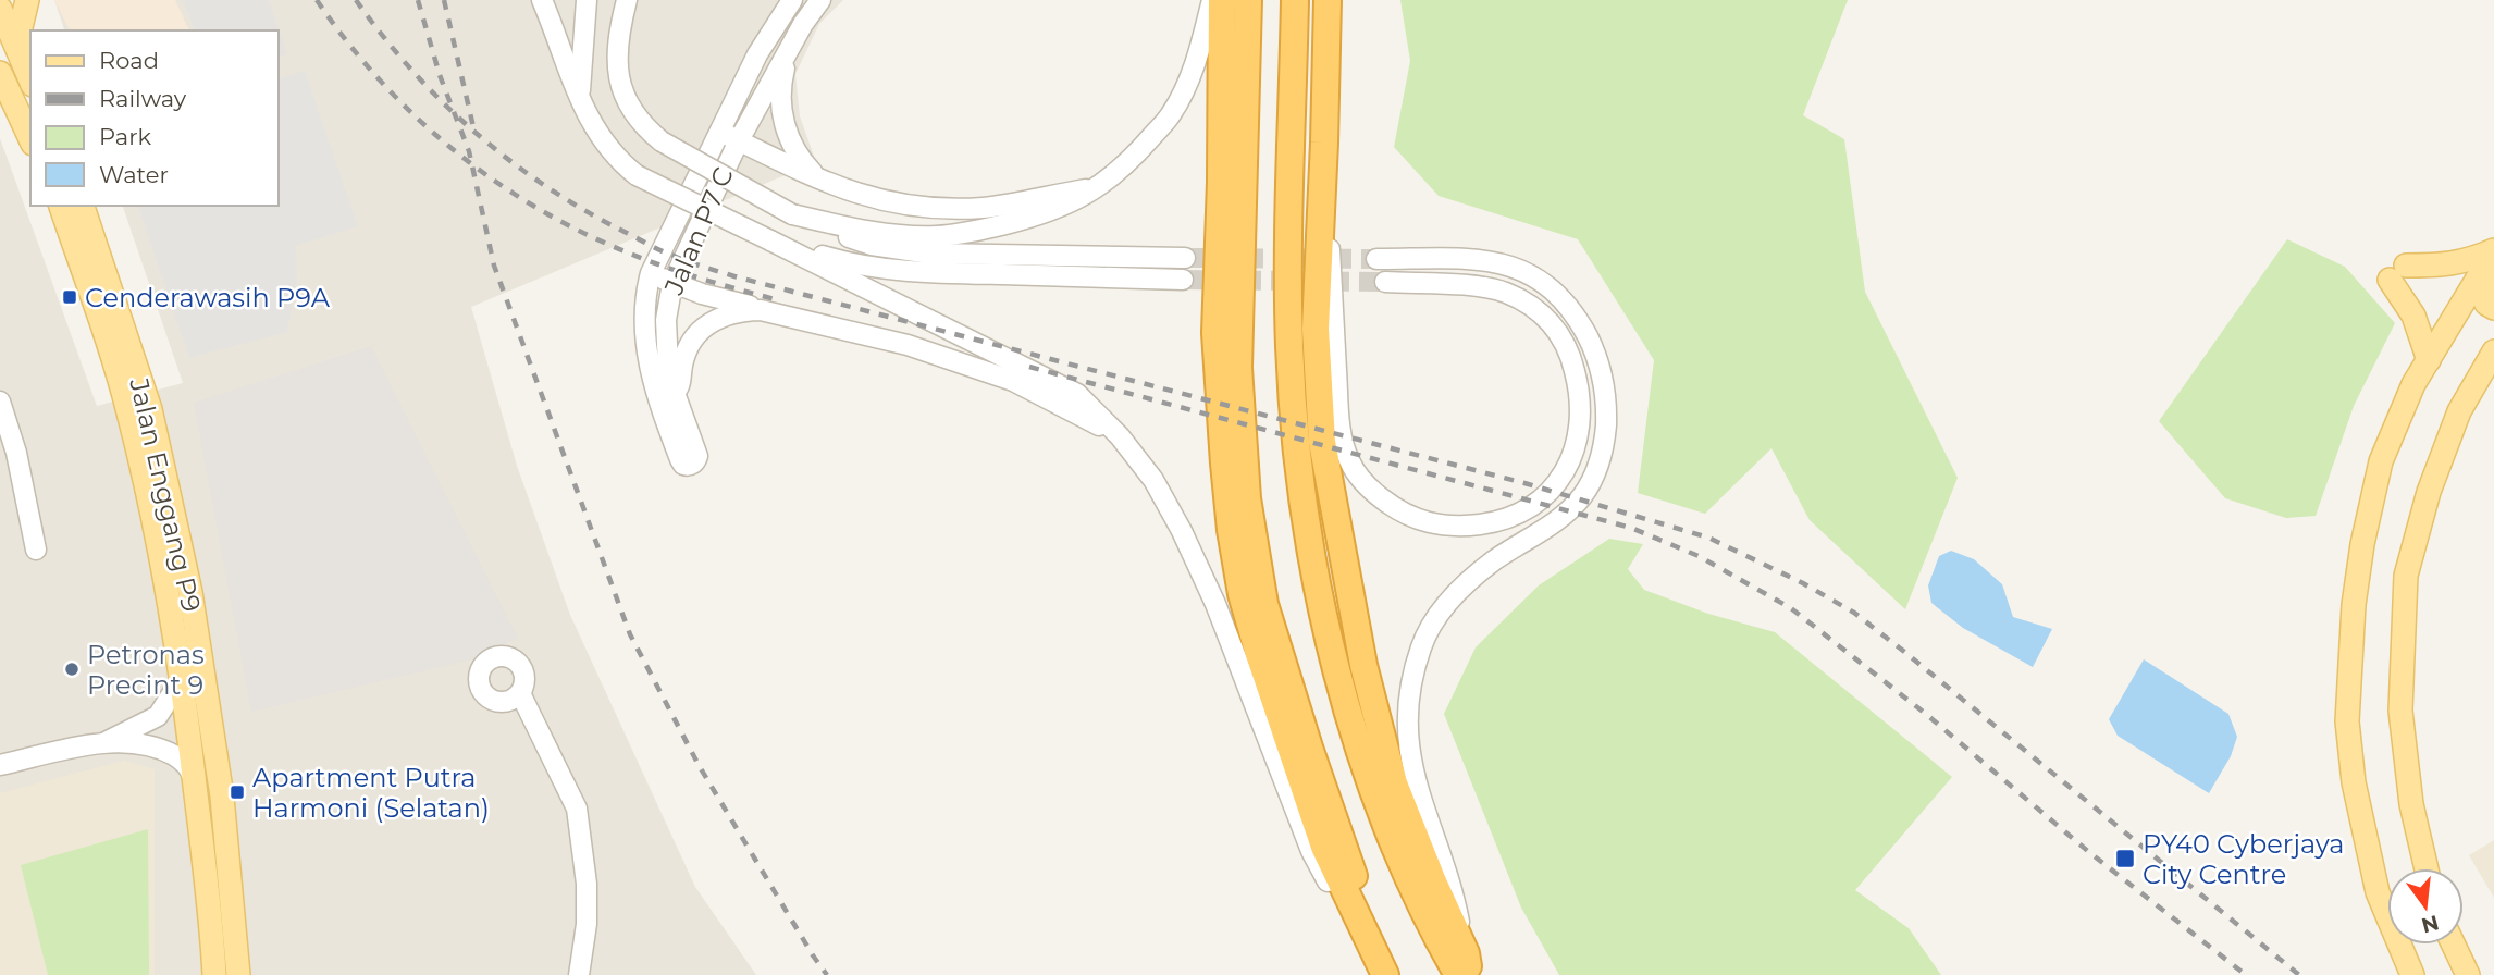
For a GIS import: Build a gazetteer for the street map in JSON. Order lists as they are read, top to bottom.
{
  "streets": {
    "main road": ["Jalan Enggang P9"],
    "street": ["Jalan P7 C"]
  },
  "places": {
    "transit": ["Cenderawasih P9A", "Apartment Putra Harmoni (Selatan)", "PY40 Cyberjaya City Centre"],
    "other": ["Petronas Precint 9"]
  },
  "legend": [
    "Road",
    "Railway",
    "Park",
    "Water"
  ],
  "north": "bottom"
}
